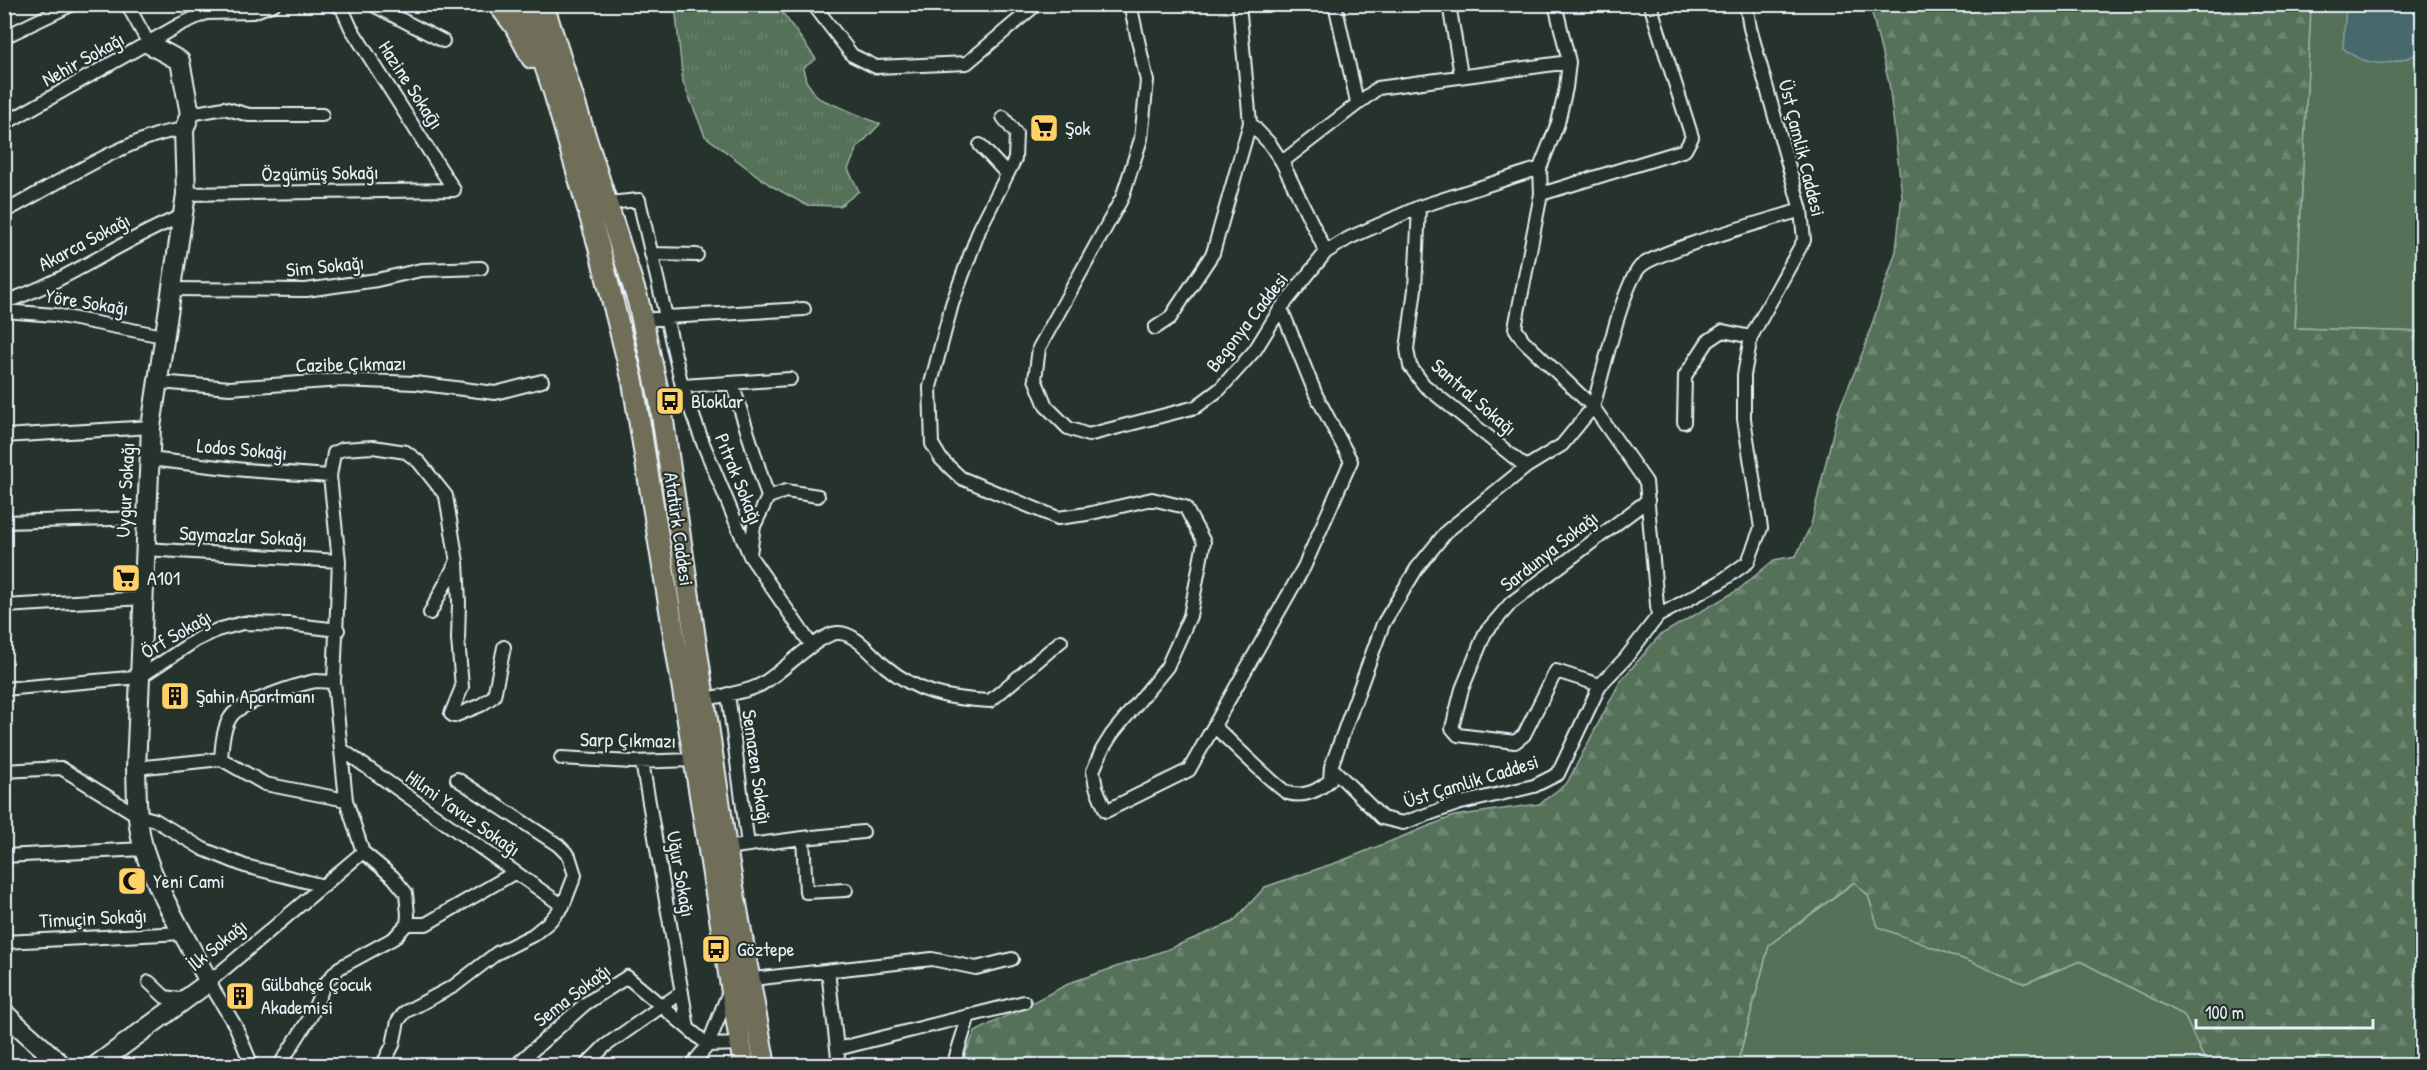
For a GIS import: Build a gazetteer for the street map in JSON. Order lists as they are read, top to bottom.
{
  "streets": {
    "main road": ["Atatürk Caddesi"],
    "street": [
      "Nehir Sokağı",
      "Hazine Sokaḡı",
      "Üst Çamlik Caddesi",
      "Özgümüş Sokağı",
      "Akarca Sokağı",
      "Sim Sokağı",
      "Yöre Sokağı",
      "Begonya Caddesi",
      "Cazibe Çıkmazı",
      "Santral Sokağı",
      "Lodos Sokağı",
      "Pıtrak Sokağı",
      "Uygur Sokağı",
      "Saymazlar Sokağı",
      "Sardunya Sokağı",
      "Örf Sokağı",
      "Sarp Çıkmazı",
      "Semazen Sokağı",
      "Hilmi Yavuz Sokağı",
      "Uğur Sokağı",
      "Timuçin Sokağı",
      "İlk Sokağı",
      "Sema Sokağı"
    ]
  },
  "crossings": [
    ["Nehir Sokağı", "Uygur Sokağı"],
    ["Hazine Sokaḡı", "Özgümüş Sokağı"],
    ["Üst Çamlik Caddesi", "Sardunya Sokağı"],
    ["Özgümüş Sokağı", "Uygur Sokağı"],
    ["Akarca Sokağı", "Uygur Sokağı"],
    ["Sim Sokağı", "Uygur Sokağı"],
    ["Yöre Sokağı", "Uygur Sokağı"],
    ["Begonya Caddesi", "Santral Sokağı"],
    ["Cazibe Çıkmazı", "Uygur Sokağı"],
    ["Lodos Sokağı", "Uygur Sokağı"],
    ["Pıtrak Sokağı", "Atatürk Caddesi"],
    ["Uygur Sokağı", "Saymazlar Sokağı"],
    ["Uygur Sokağı", "Örf Sokağı"],
    ["Uygur Sokağı", "Timuçin Sokağı"],
    ["Uygur Sokağı", "İlk Sokağı"],
    ["Atatürk Caddesi", "Sarp Çıkmazı"],
    ["Sarp Çıkmazı", "Uğur Sokağı"],
    ["Uğur Sokağı", "Sema Sokağı"]
  ],
  "places": {
    "supermarket": ["Şok", "A101"],
    "bus stop": ["Bloklar", "Göztepe"],
    "building": ["Şahin Apartmanı", "Gülbahçe Çocuk Akademisi"],
    "mosque": ["Yeni Cami"]
  },
  "scale_bar": "100 m"
}
